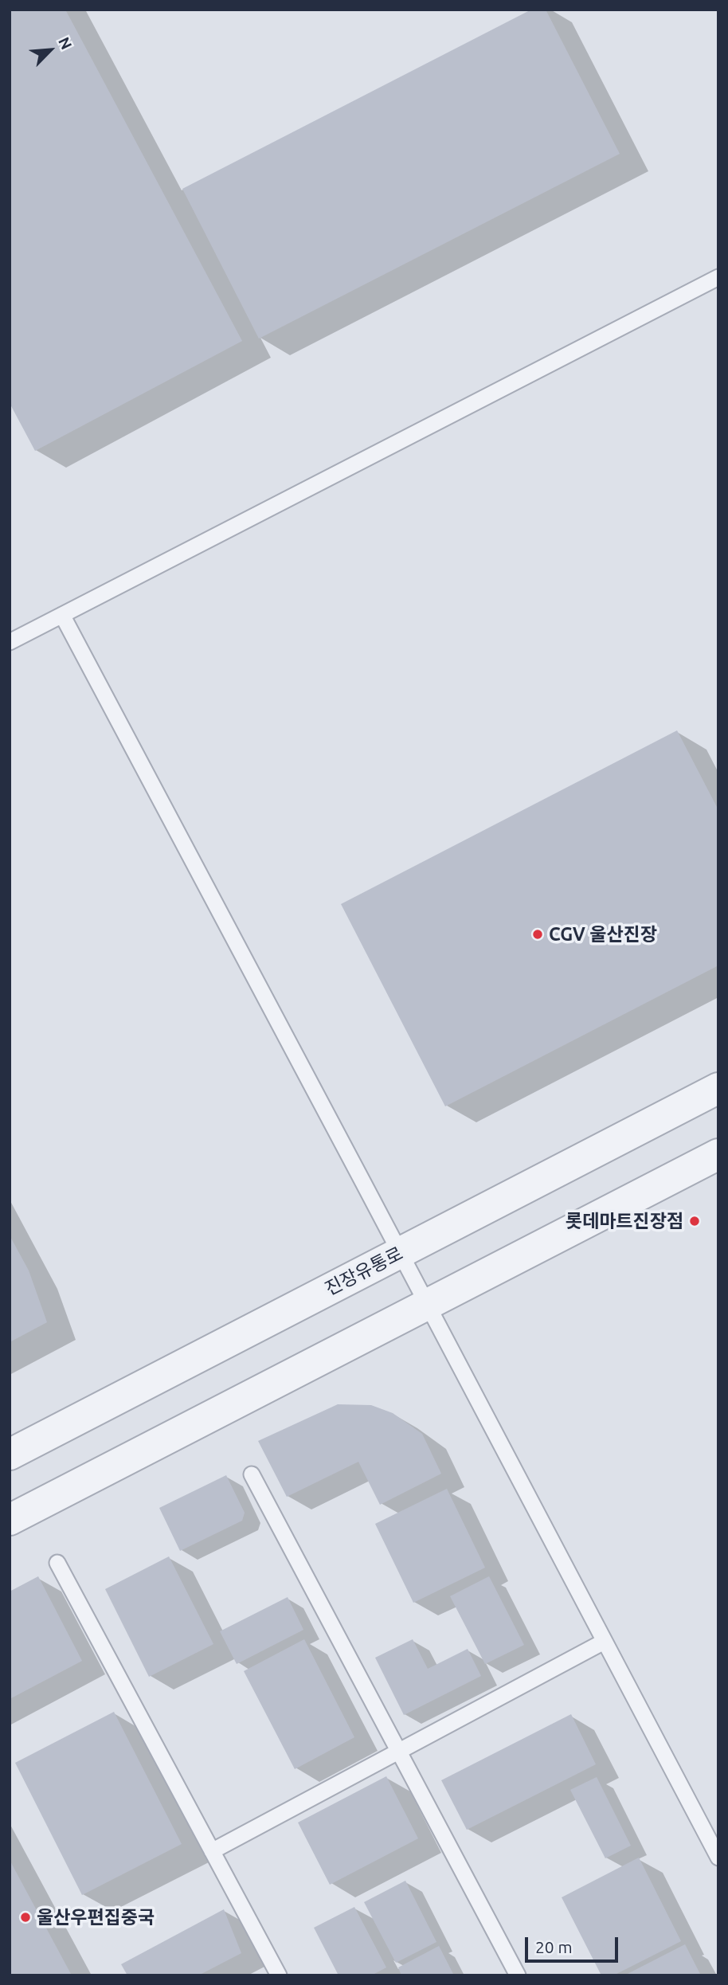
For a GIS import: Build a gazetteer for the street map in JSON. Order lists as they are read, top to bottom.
{
  "streets": {
    "street": ["진장유통로"]
  },
  "places": ["CGV 울산진장", "롯데마트진장점", "울산우편집중국"],
  "scale_bar": "20 m",
  "north": "top right"
}
